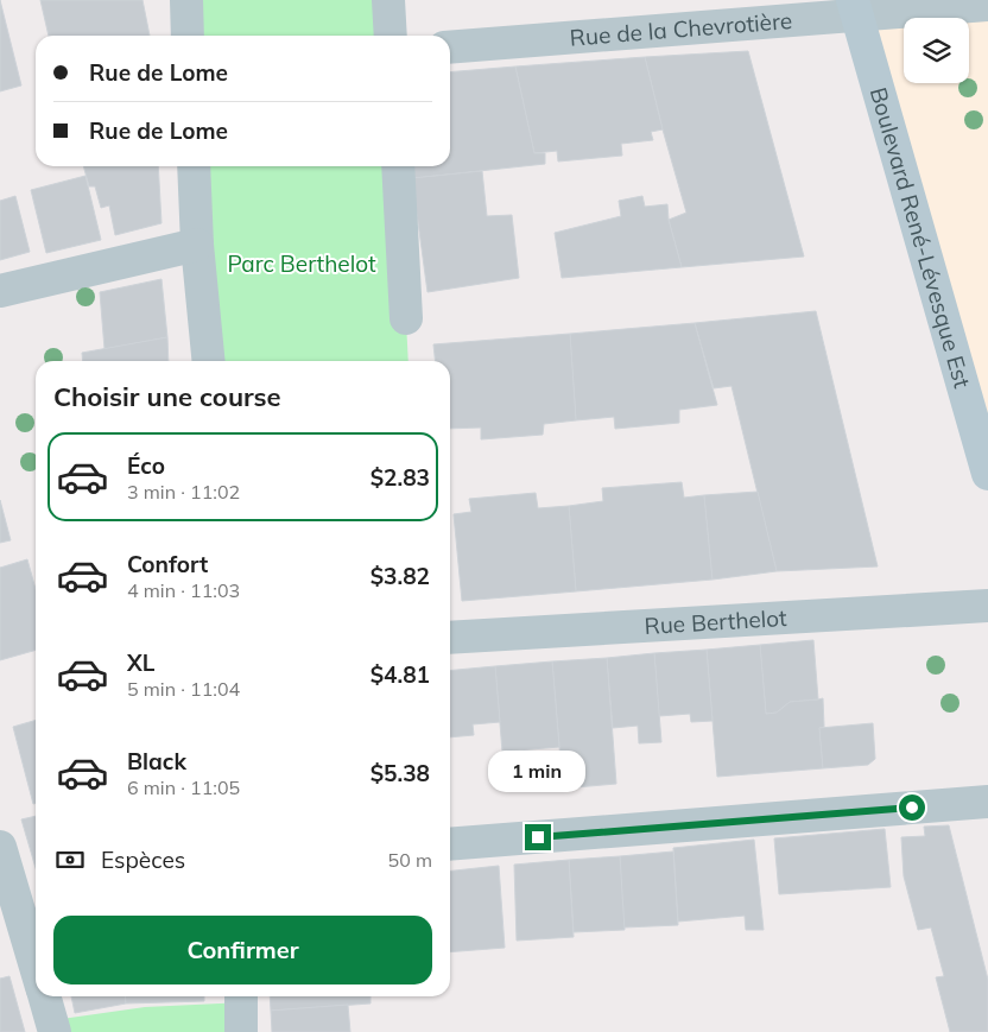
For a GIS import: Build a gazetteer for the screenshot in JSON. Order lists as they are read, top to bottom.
{
  "streets": {
    "main road": ["Boulevard René-Lévesque Est"],
    "street": ["Rue de la Chevrotière", "Rue Berthelot"]
  },
  "crossings": [
    ["Rue de la Chevrotière", "Boulevard René-Lévesque Est"]
  ],
  "parks": ["Parc Berthelot"],
  "page": {
    "banner": ["Rue de Lome", "Rue de Lome"],
    "heading": "Choisir une course",
    "list": [
      {
        "name": "Éco",
        "note": "3 min · 11:02",
        "value": "$2.83"
      },
      {
        "name": "Confort",
        "note": "4 min · 11:03",
        "value": "$3.82"
      },
      {
        "name": "XL",
        "note": "5 min · 11:04",
        "value": "$4.81"
      },
      {
        "name": "Black",
        "note": "6 min · 11:05",
        "value": "$5.38"
      }
    ],
    "bubble": "1 min",
    "pay": ["Espèces", "50 m"],
    "buttons": "Confirmer"
  }
}
